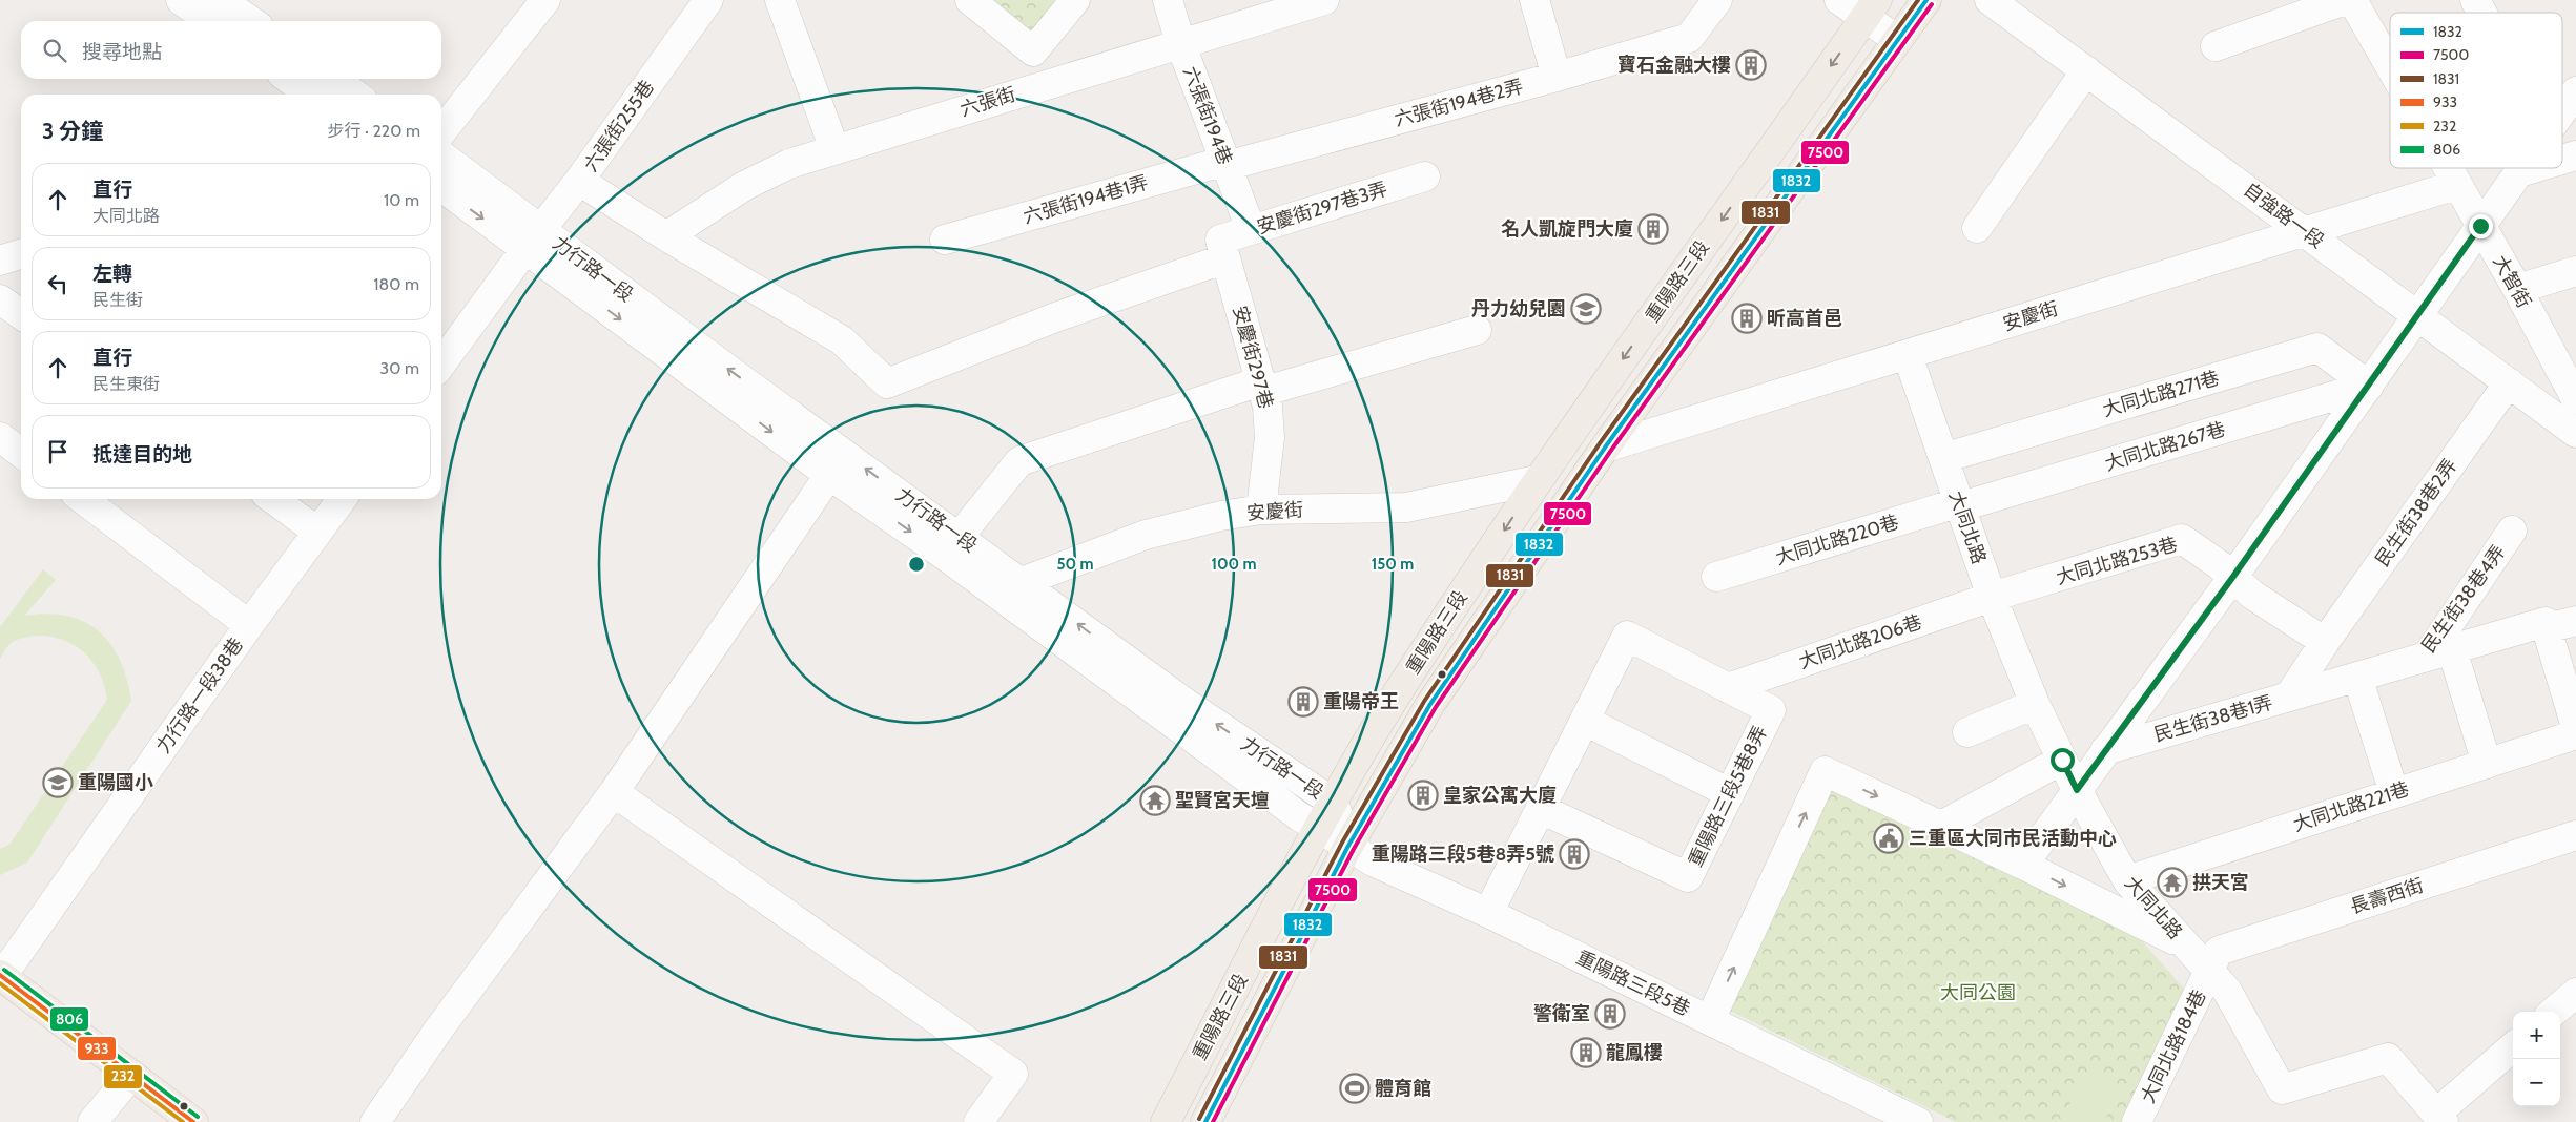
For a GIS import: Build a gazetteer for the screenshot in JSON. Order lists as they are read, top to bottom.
{
  "streets": {
    "main road": ["重陽路三段"],
    "street": [
      "六張街",
      "六張街194巷2弄",
      "六張街194巷",
      "六張街255巷",
      "六張街194巷1弄",
      "安慶街297巷3弄",
      "自強路一段",
      "力行路一段",
      "大智街",
      "安慶街",
      "安慶街297巷",
      "大同北路271巷",
      "大同北路267巷",
      "民生街38巷2弄",
      "大同北路",
      "大同北路220巷",
      "大同北路253巷",
      "民生街38巷4弄",
      "大同北路206巷",
      "力行路一段38巷",
      "民生街38巷1弄",
      "重陽路三段5巷8弄",
      "大同北路221巷",
      "長壽西街",
      "重陽路三段5巷",
      "大同北路184巷"
    ]
  },
  "crossings": [
    ["六張街", "六張街194巷"],
    ["六張街", "安慶街297巷3弄"],
    ["六張街194巷2弄", "六張街194巷"],
    ["六張街194巷2弄", "六張街194巷1弄"],
    ["六張街194巷", "六張街194巷1弄"],
    ["六張街194巷", "安慶街297巷3弄"],
    ["六張街255巷", "力行路一段"],
    ["安慶街297巷3弄", "安慶街297巷"],
    ["自強路一段", "安慶街"],
    ["自強路一段", "民生街38巷2弄"],
    ["力行路一段", "重陽路三段"],
    ["力行路一段", "安慶街"],
    ["力行路一段", "重陽路三段5巷"],
    ["重陽路三段", "安慶街"],
    ["重陽路三段", "重陽路三段5巷"],
    ["大智街", "安慶街"],
    ["安慶街", "安慶街297巷"],
    ["安慶街", "大同北路"],
    ["大同北路271巷", "大同北路267巷"],
    ["大同北路271巷", "大同北路"],
    ["大同北路267巷", "大同北路"],
    ["大同北路267巷", "大同北路220巷"],
    ["民生街38巷2弄", "民生街38巷1弄"],
    ["大同北路", "大同北路220巷"],
    ["大同北路", "大同北路253巷"],
    ["大同北路", "大同北路206巷"],
    ["大同北路", "大同北路221巷"],
    ["大同北路", "長壽西街"],
    ["大同北路", "大同北路184巷"],
    ["大同北路253巷", "大同北路206巷"],
    ["民生街38巷4弄", "民生街38巷1弄"],
    ["大同北路206巷", "重陽路三段5巷8弄"],
    ["長壽西街", "大同北路184巷"]
  ],
  "parks": ["大同公園"],
  "places": {
    "building": [
      "寶石金融大樓",
      "名人凱旋門大廈",
      "昕高首邑",
      "重陽帝王",
      "皇家公寓大廈",
      "重陽路三段5巷8弄5號",
      "警衛室",
      "龍鳳樓"
    ],
    "school or university": ["丹力幼兒園", "重陽國小"],
    "temple": ["聖賢宮天壇", "拱天宮"],
    "public building": ["三重區大同市民活動中心"],
    "sports": ["體育館"]
  },
  "lines": [
    "transit line 1832",
    "transit line 1831",
    "transit line 7500",
    "transit line 806",
    "transit line 933",
    "transit line 232"
  ],
  "legend": [
    "1832",
    "7500",
    "1831",
    "933",
    "232",
    "806"
  ],
  "page": {
    "search": "搜尋地點",
    "heading": ["3 分鐘", "步行 · 220 m"],
    "list": [
      ["直行", "大同北路", "10 m"],
      ["左轉", "民生街", "180 m"],
      ["直行", "民生東街", "30 m"],
      "抵達目的地"
    ],
    "map_buttons": ["+", "−"]
  },
  "rings": ["50 m", "100 m", "150 m"]
}
